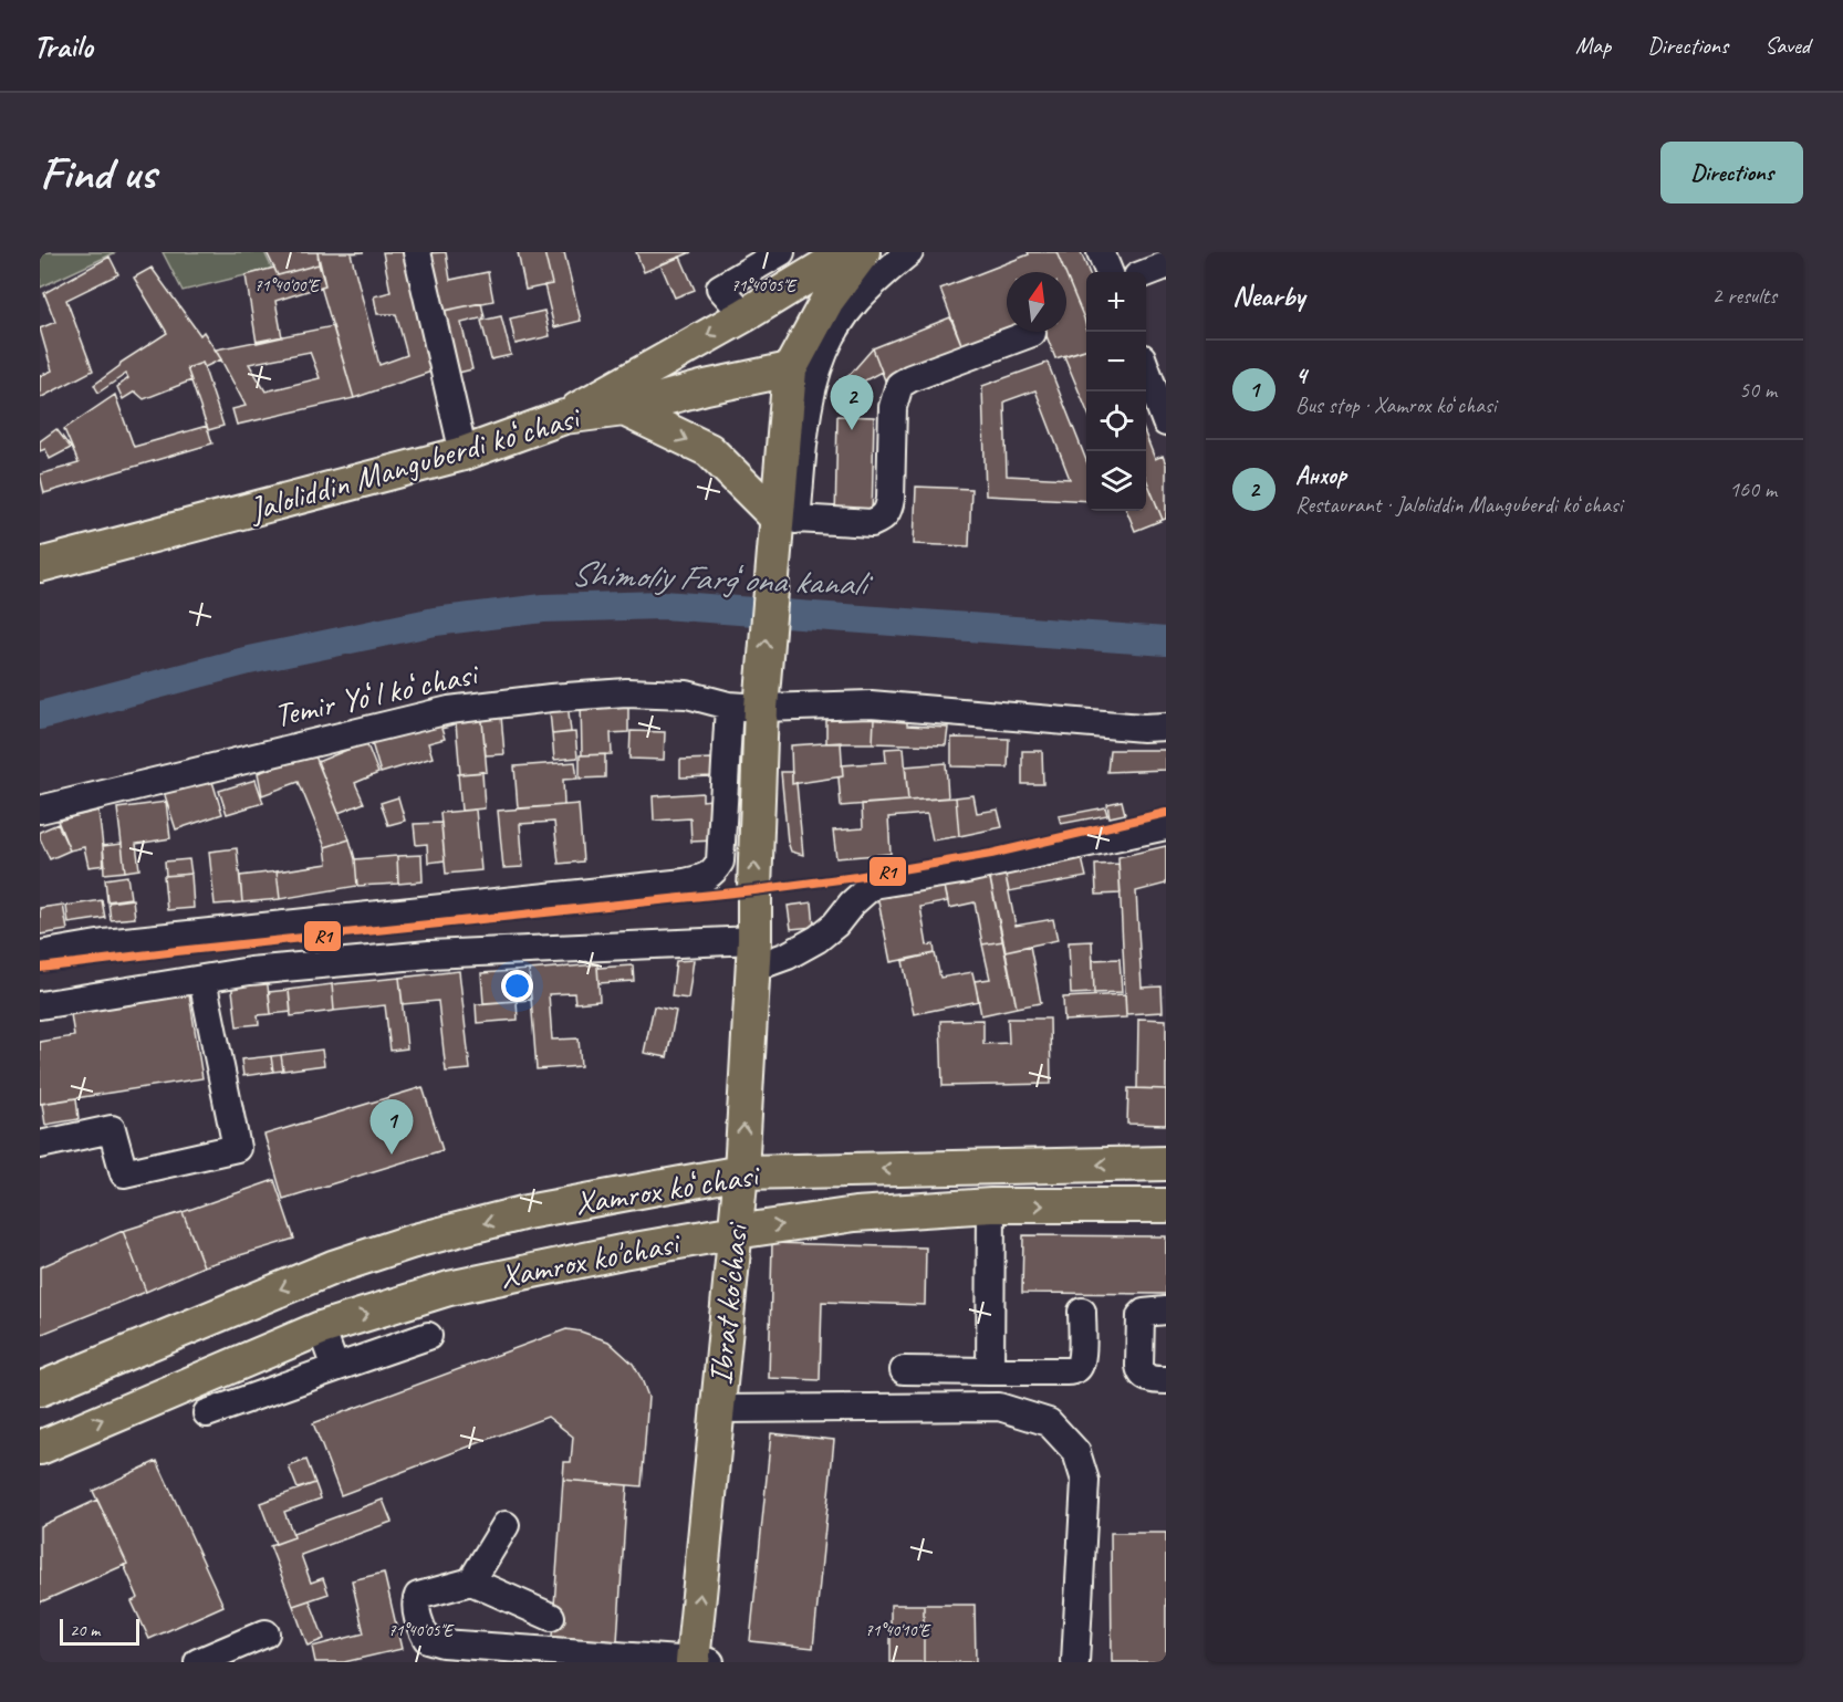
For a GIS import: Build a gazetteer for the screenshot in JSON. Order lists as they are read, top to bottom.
{
  "streets": {
    "main road": [
      "Jaloliddin Manguberdi koʻchasi",
      "Xamrox koʻchasi",
      "Xamrox ko'chasi",
      "Ibrat ko'chasi"
    ],
    "street": ["Temir Yoʻl koʻchasi"]
  },
  "crossings": [
    ["Jaloliddin Manguberdi koʻchasi", "Ibrat ko'chasi"],
    ["Temir Yoʻl koʻchasi", "Ibrat ko'chasi"],
    ["Xamrox koʻchasi", "Ibrat ko'chasi"],
    ["Xamrox ko'chasi", "Ibrat ko'chasi"]
  ],
  "one_way": ["Xamrox koʻchasi", "Xamrox ko'chasi", "Ibrat ko'chasi"],
  "water": ["Shimoliy Fargʻona kanali"],
  "lines": ["transit line R1"],
  "scale_bar": "20 m",
  "north": "top",
  "page": {
    "header": "Trailo",
    "nav": ["Map", "Directions", "Saved"],
    "buttons": "Directions",
    "title": "Find us",
    "heading": ["Nearby", "2 results"],
    "map_buttons": ["+", "−"],
    "list": [
      {
        "mark": "1",
        "name": "4",
        "note": "Bus stop · Xamrox koʻchasi",
        "value": "50 m"
      },
      {
        "mark": "2",
        "name": "Анхор",
        "note": "Restaurant · Jaloliddin Manguberdi koʻchasi",
        "value": "160 m"
      }
    ],
    "pins": ["2", "1"],
    "scale": "20 m"
  },
  "coordinates": ["71°40'00\"E", "71°40'05\"E", "71°40'10\"E"]
}
